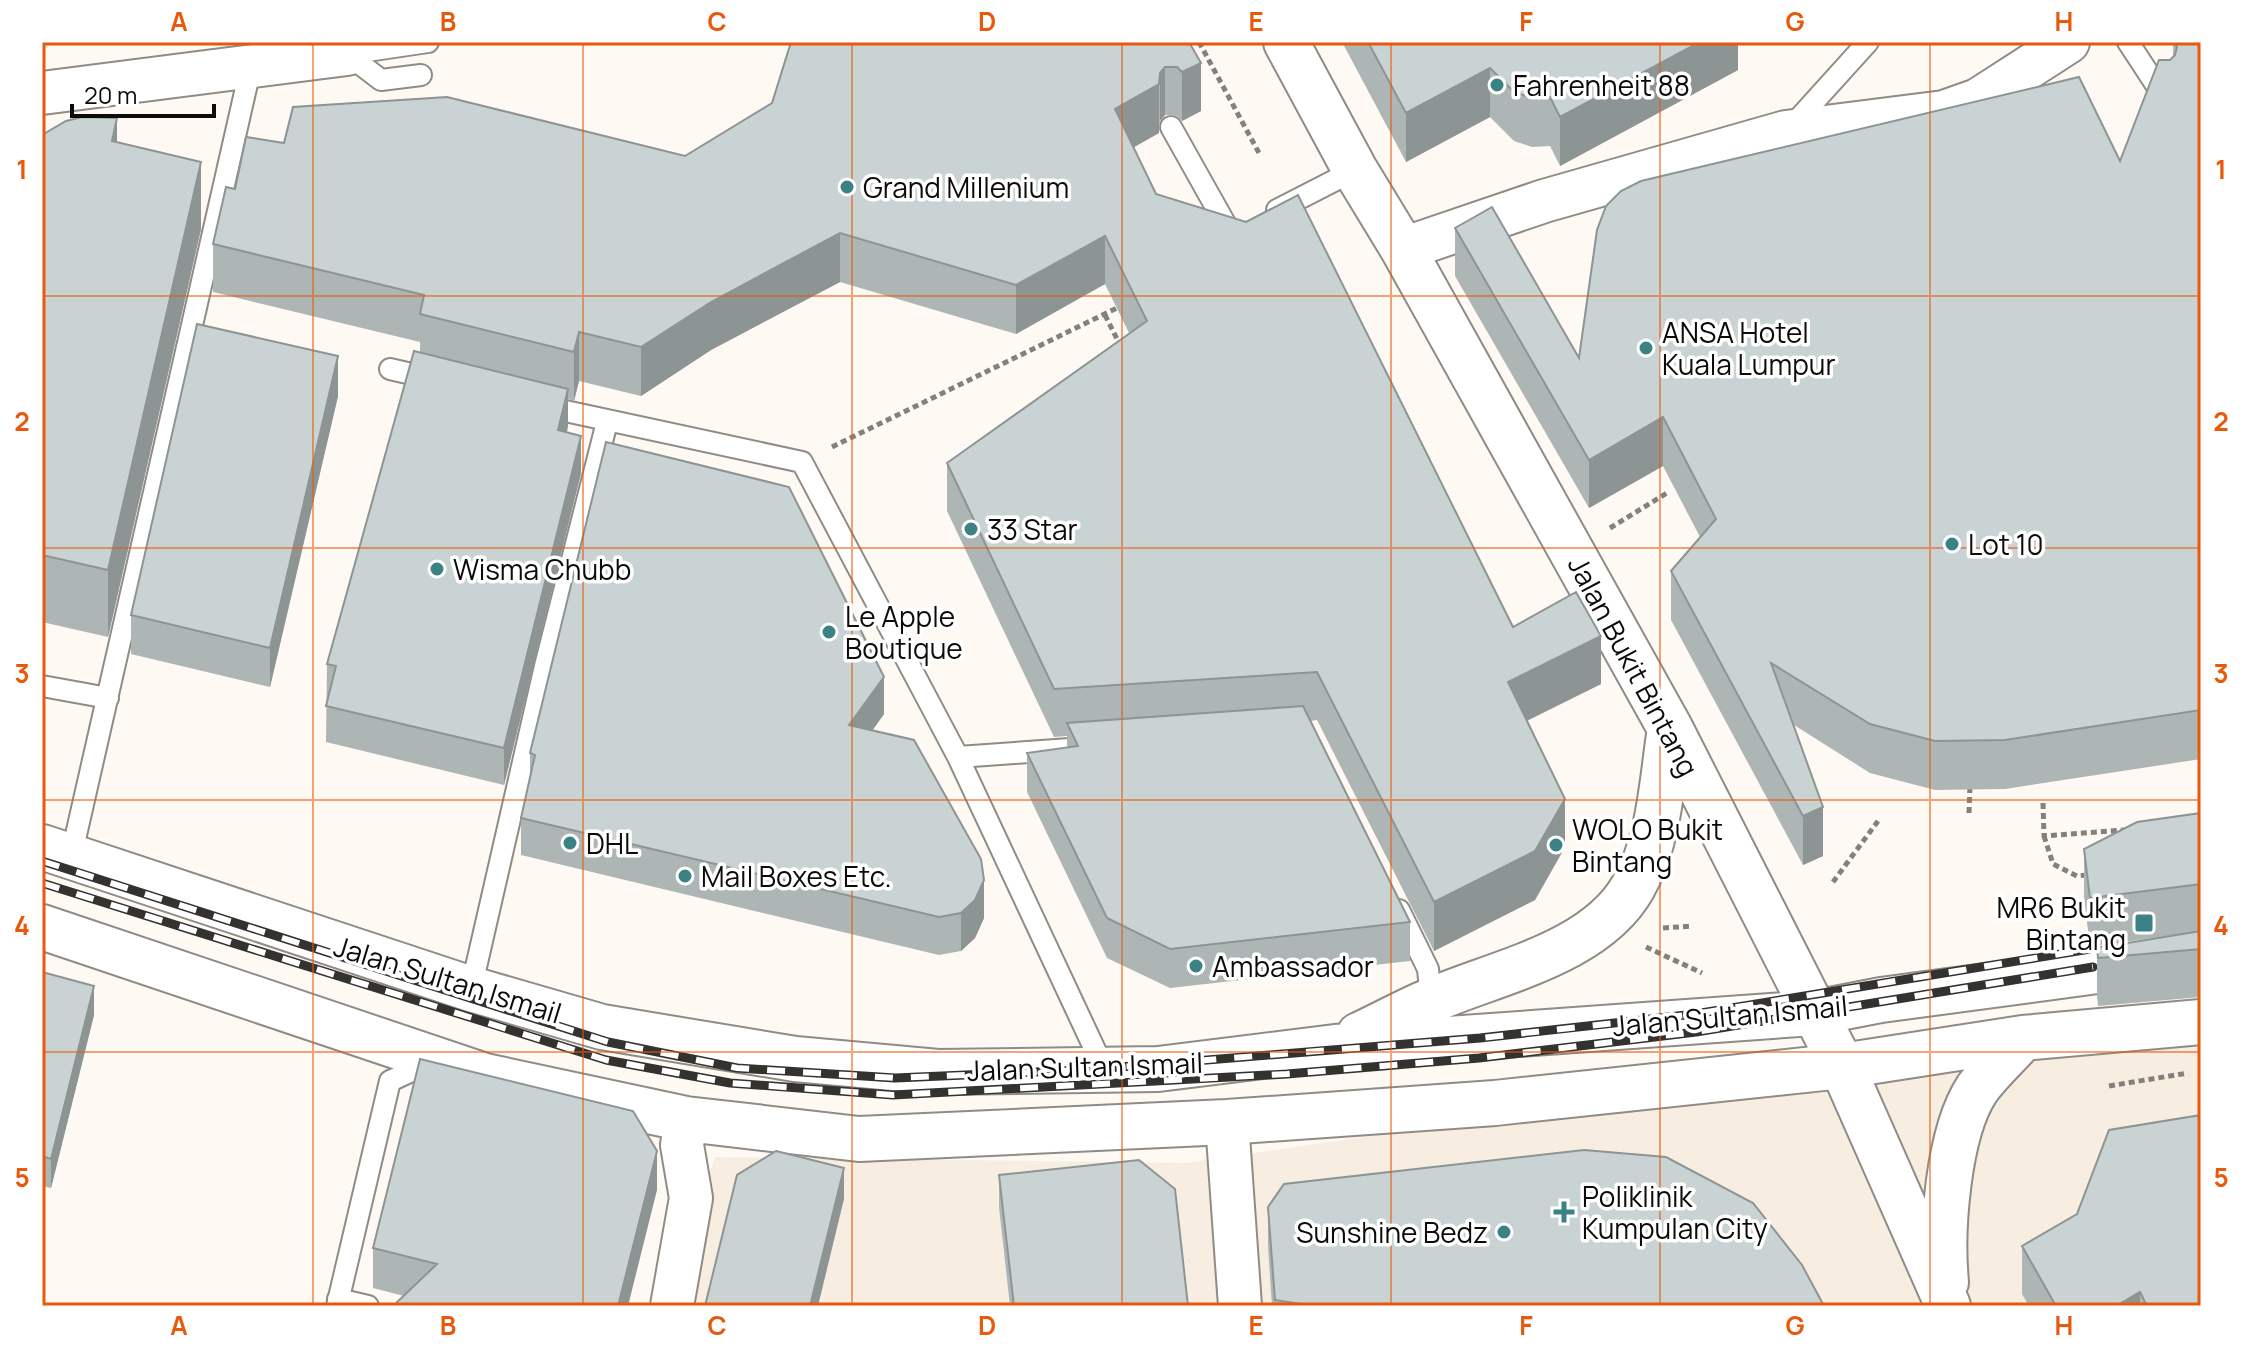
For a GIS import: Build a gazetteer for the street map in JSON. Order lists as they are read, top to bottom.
{
  "streets": {
    "main road": ["Jalan Bukit Bintang", "Jalan Sultan Ismail"]
  },
  "crossings": [
    ["Jalan Bukit Bintang", "Jalan Sultan Ismail"]
  ],
  "places": {
    "other": [
      "Fahrenheit 88",
      "Grand Millenium",
      "ANSA Hotel Kuala Lumpur",
      "33 Star",
      "Lot 10",
      "Wisma Chubb",
      "Le Apple Boutique",
      "DHL",
      "WOLO Bukit Bintang",
      "Mail Boxes Etc.",
      "Ambassador",
      "Sunshine Bedz"
    ],
    "transit": ["MR6 Bukit Bintang"],
    "health": ["Poliklinik Kumpulan City"]
  },
  "scale_bar": "20 m",
  "grid": {
    "columns": [
      "A",
      "B",
      "C",
      "D",
      "E",
      "F",
      "G",
      "H"
    ],
    "rows": [
      "1",
      "2",
      "3",
      "4",
      "5"
    ]
  }
}
